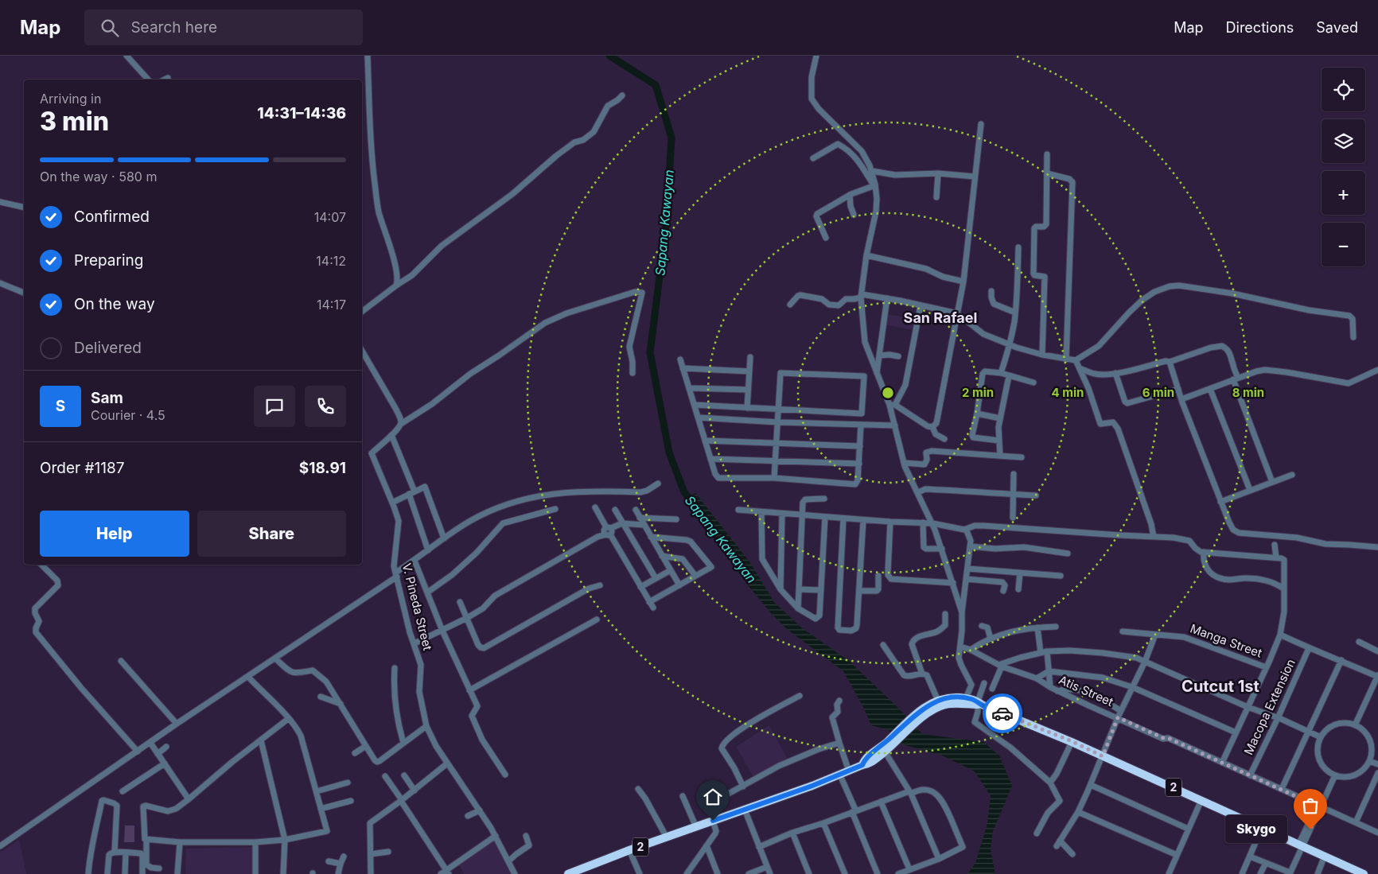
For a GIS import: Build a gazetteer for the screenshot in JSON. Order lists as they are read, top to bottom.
{
  "streets": {
    "highway": ["2"],
    "street": [
      "V. Pineda Street",
      "Manga Street",
      "Atis Street",
      "Macopa Extension"
    ]
  },
  "crossings": [
    ["Atis Street", "Macopa Extension"]
  ],
  "districts": ["San Rafael", "Cutcut 1st"],
  "water": ["Sapang Kawayan"],
  "places": ["Skygo"],
  "page": {
    "header": "Map",
    "search": "Search here",
    "nav": ["Map", "Directions", "Saved"],
    "map_buttons": ["+", "−"],
    "heading": ["3 min", "Arriving in", "14:31–14:36"],
    "panel": [
      "Sam",
      "Courier · 4.5",
      "Order #1187",
      "$18.91"
    ],
    "bar": "On the way · 580 m",
    "list": [
      ["Confirmed", "14:07"],
      ["Preparing", "14:12"],
      ["On the way", "14:17"],
      "Delivered"
    ],
    "round": "S",
    "buttons": ["Help", "Share"],
    "bubble": "Skygo"
  },
  "rings": [
    "2 min",
    "4 min",
    "6 min",
    "8 min"
  ]
}
